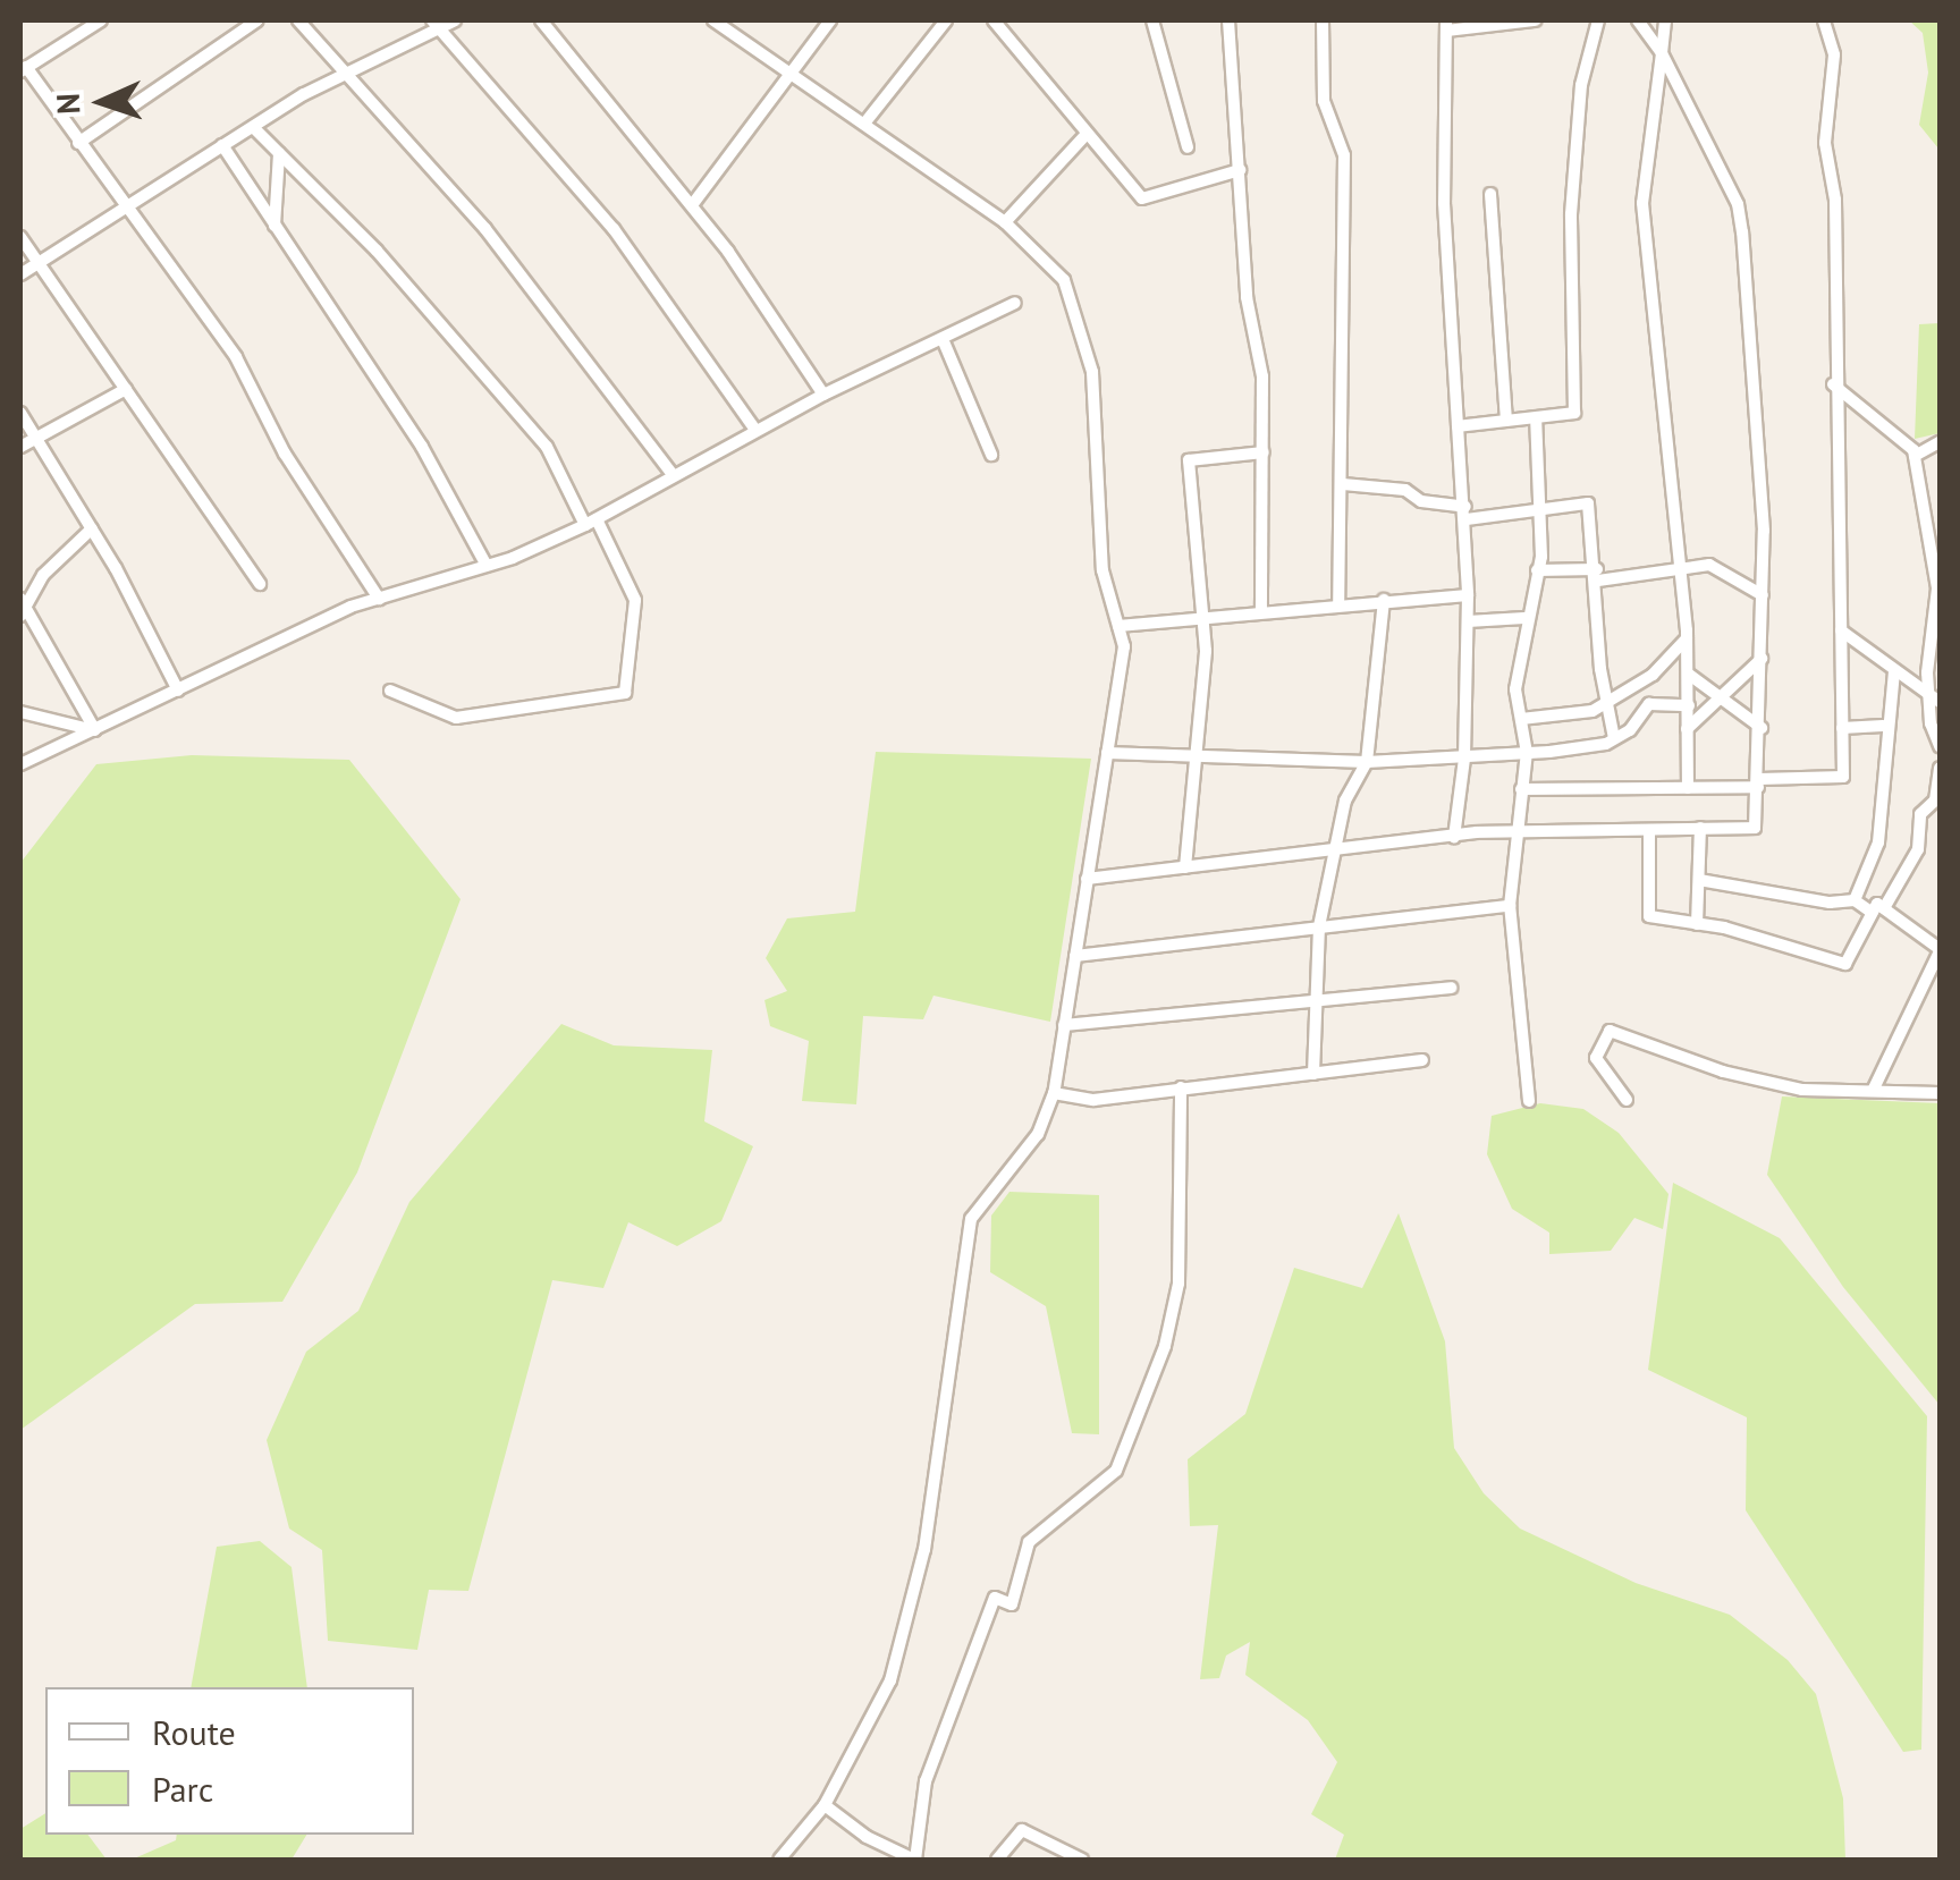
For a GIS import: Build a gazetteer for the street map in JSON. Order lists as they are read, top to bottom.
{
  "legend": ["Route", "Parc"],
  "north": "left"
}
